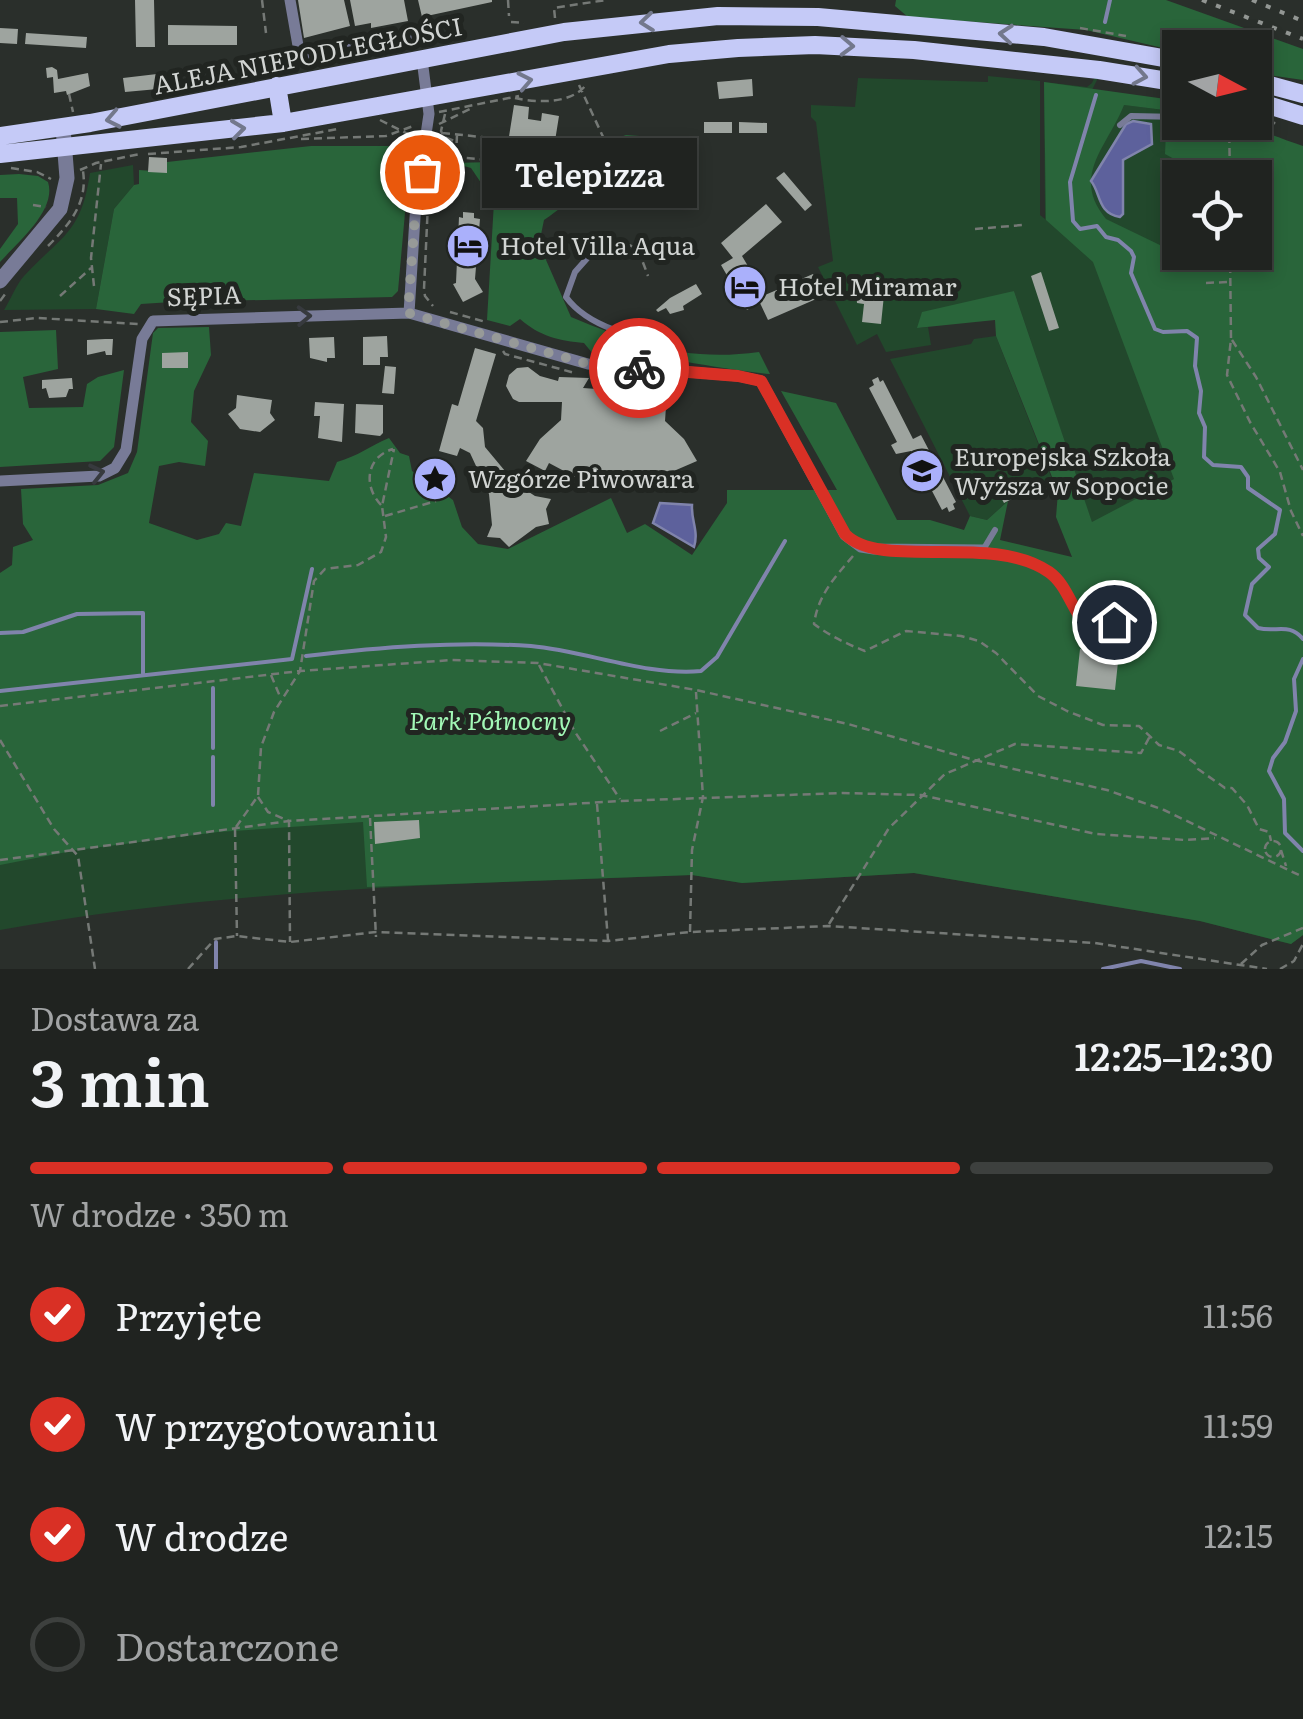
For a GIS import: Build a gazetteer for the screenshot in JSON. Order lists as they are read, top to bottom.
{
  "streets": {
    "main road": ["ALEJA NIEPODLEGŁOŚCI"],
    "street": ["SĘPIA"]
  },
  "one_way": ["SĘPIA"],
  "parks": ["Park Północny"],
  "places": {
    "other": ["Telepizza"],
    "hotel": ["Hotel Villa Aqua", "Hotel Miramar"],
    "school or university": ["Europejska Szkoła Wyższa w Sopocie"],
    "place": ["Wzgórze Piwowara"]
  },
  "north": "right",
  "page": {
    "bubble": "Telepizza",
    "heading": ["3 min", "Dostawa za", "12:25–12:30"],
    "bar": "W drodze · 350 m",
    "list": [
      ["Przyjęte", "11:56"],
      ["W przygotowaniu", "11:59"],
      ["W drodze", "12:15"],
      "Dostarczone"
    ]
  }
}
